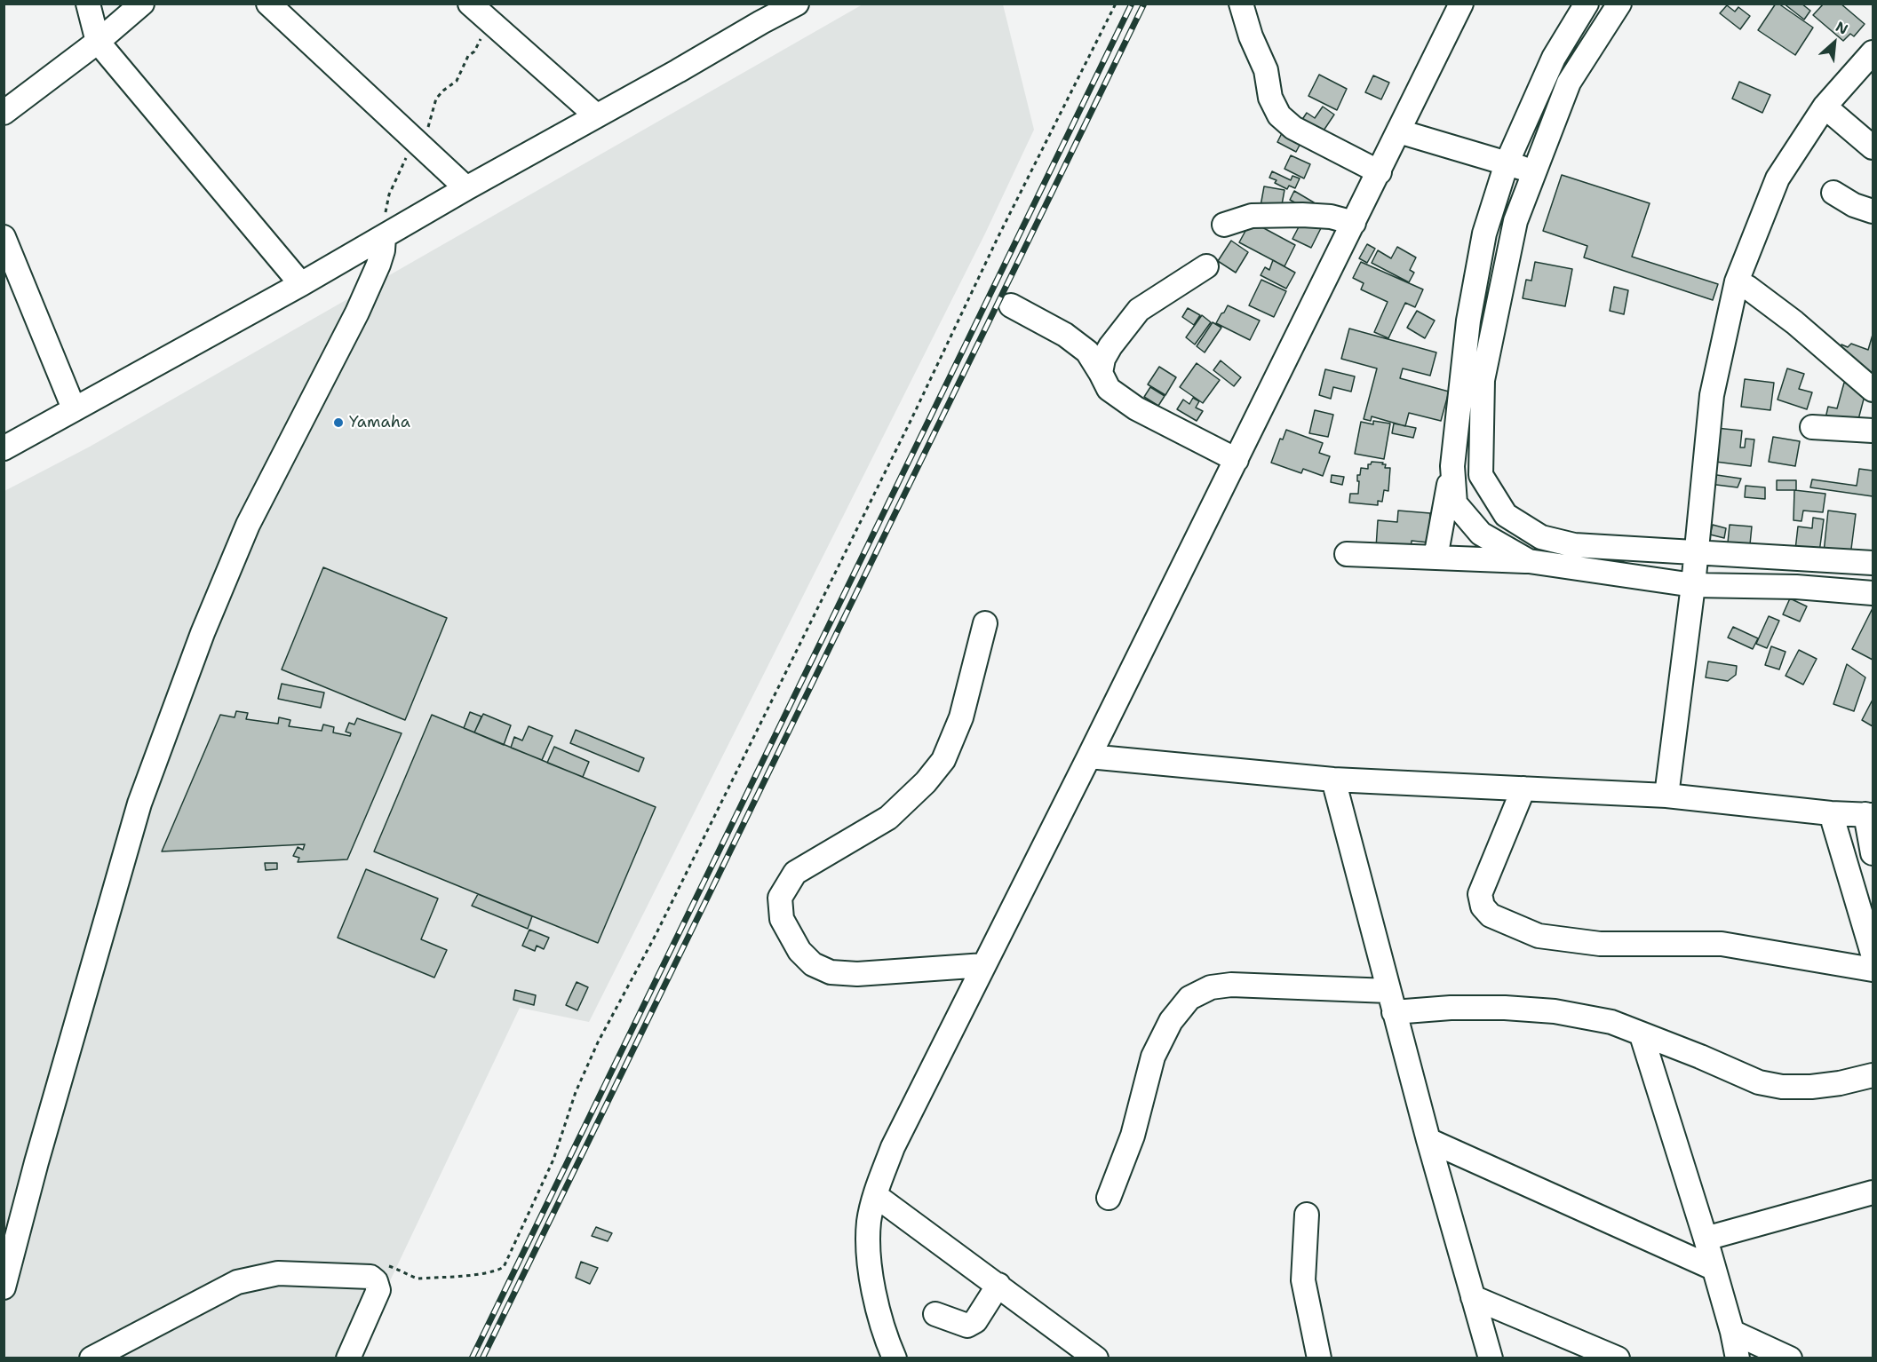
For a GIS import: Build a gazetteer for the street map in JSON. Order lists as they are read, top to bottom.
{
  "places": ["Yamaha"],
  "north": "top right"
}
